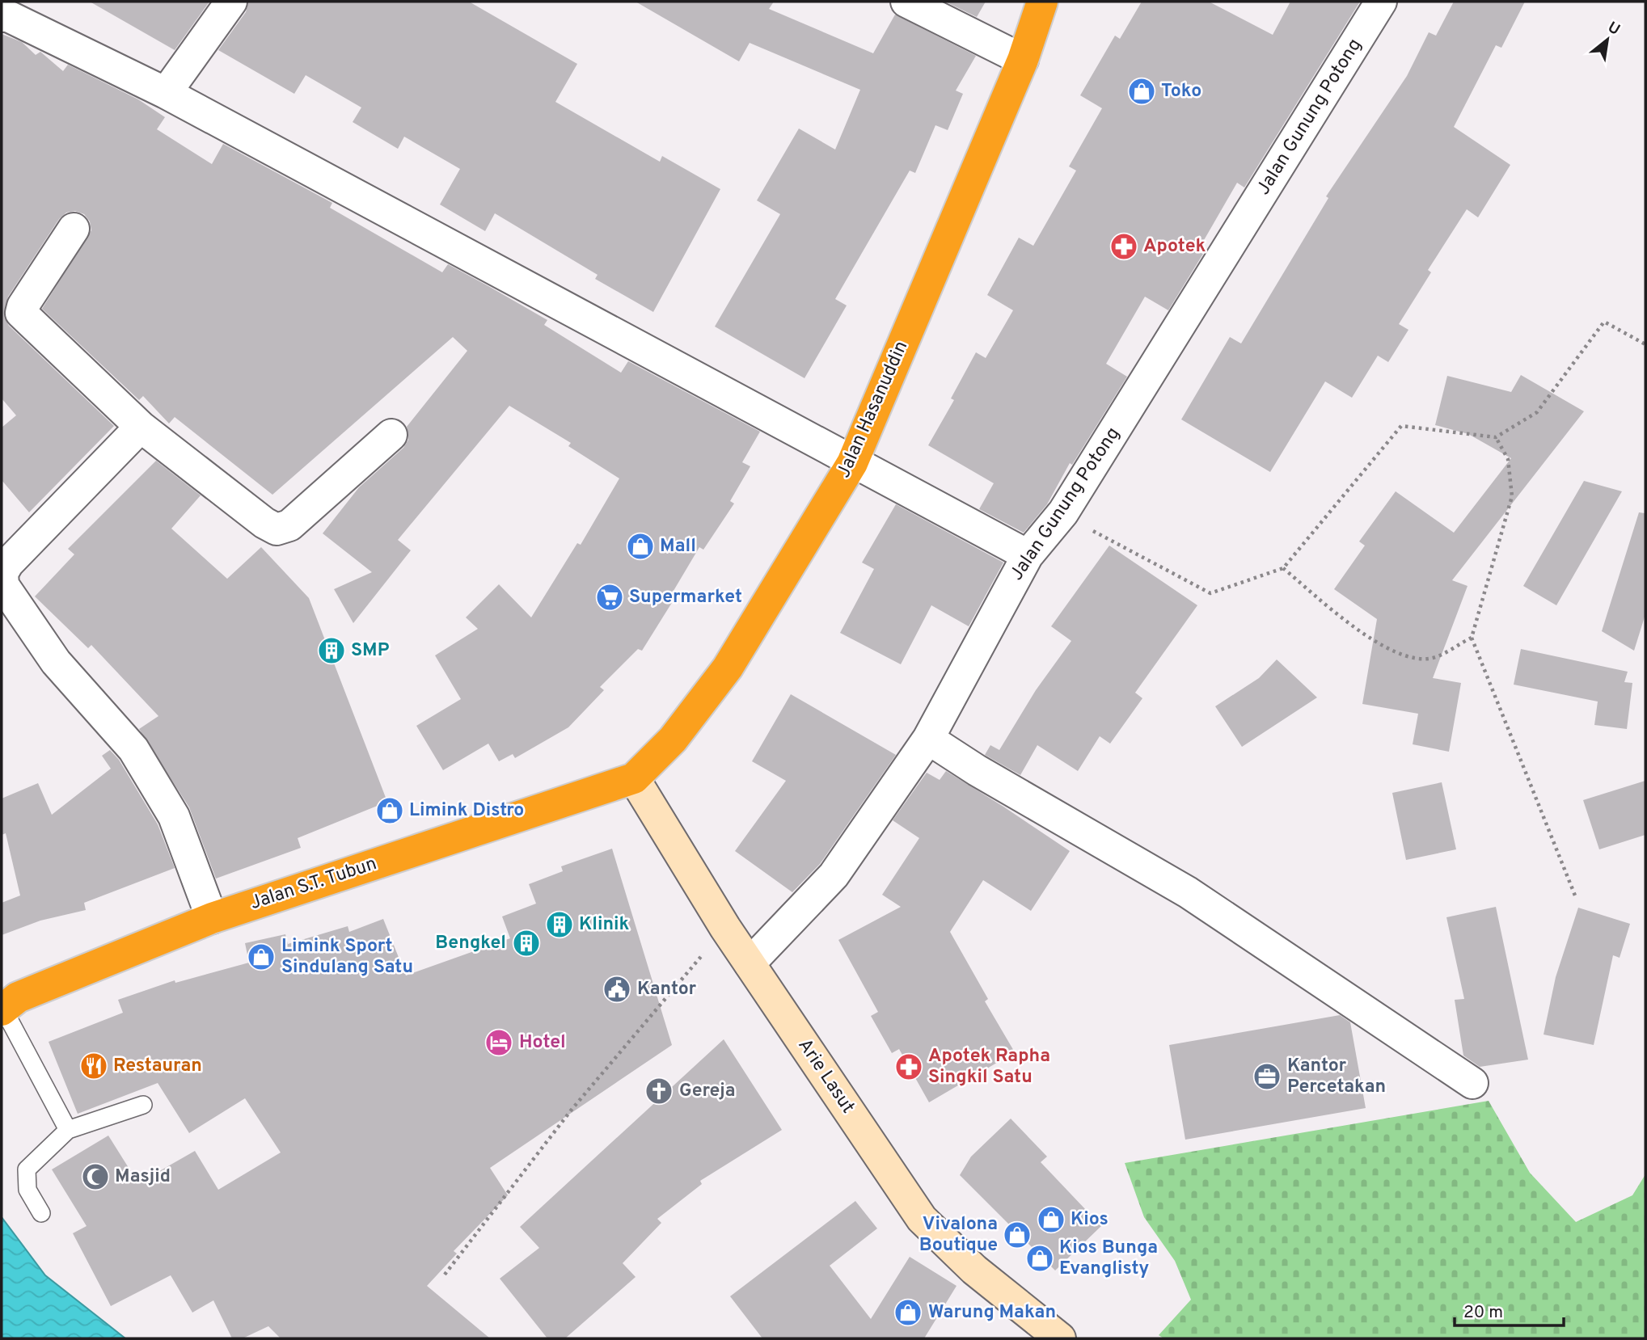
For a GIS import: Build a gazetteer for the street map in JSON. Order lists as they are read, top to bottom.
{
  "streets": {
    "highway": ["Jalan Hasanuddin", "Jalan S.T. Tubun"],
    "main road": ["Arie Lasut"],
    "street": ["Jalan Gunung Potong"]
  },
  "crossings": [
    ["Jalan Gunung Potong", "Arie Lasut"],
    ["Jalan Hasanuddin", "Jalan S.T. Tubun"],
    ["Jalan Hasanuddin", "Arie Lasut"],
    ["Jalan S.T. Tubun", "Arie Lasut"]
  ],
  "places": {
    "shop": [
      "Toko",
      "Mall",
      "Limink Distro",
      "Limink Sport Sindulang Satu",
      "Kios",
      "Vivalona Boutique",
      "Kios Bunga Evanglisty",
      "Warung Makan"
    ],
    "pharmacy": ["Apotek", "Apotek Rapha Singkil Satu"],
    "supermarket": ["Supermarket"],
    "building": ["SMP", "Klinik", "Bengkel"],
    "public building": ["Kantor"],
    "hotel": ["Hotel"],
    "restaurant": ["Restauran"],
    "office": ["Kantor Percetakan"],
    "church": ["Gereja"],
    "mosque": ["Masjid"]
  },
  "scale_bar": "20 m",
  "north": "top right"
}
